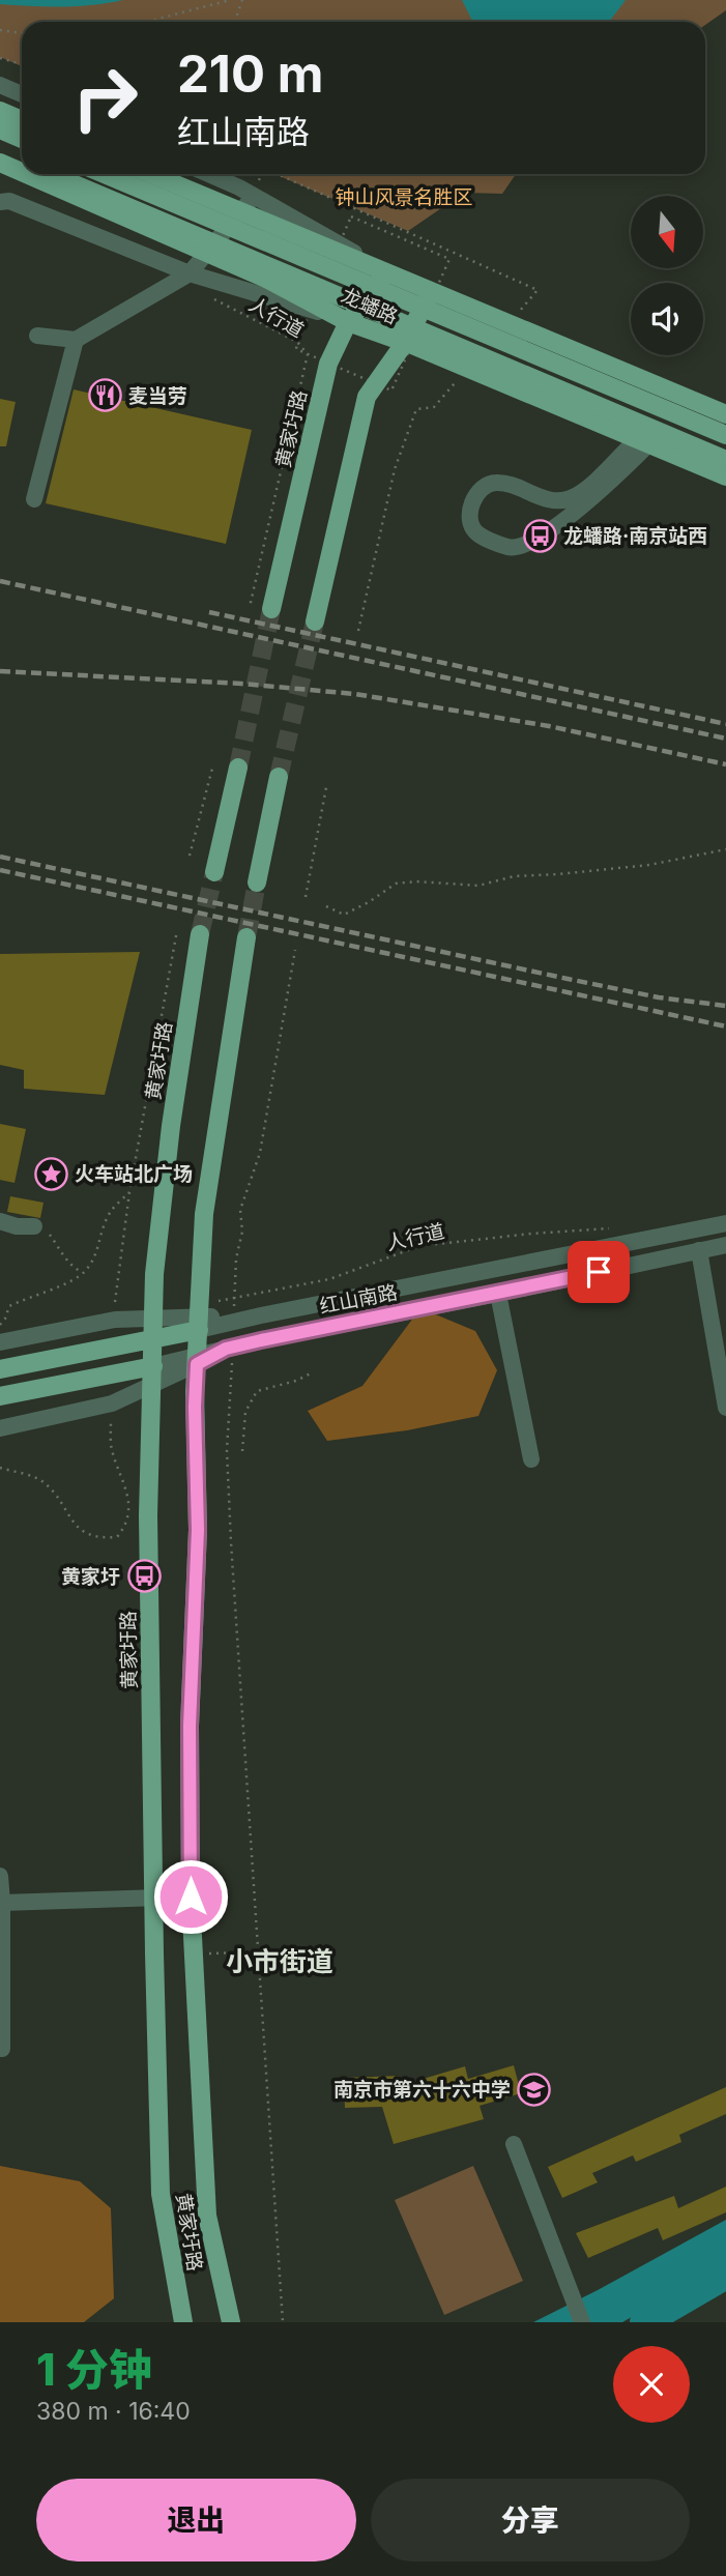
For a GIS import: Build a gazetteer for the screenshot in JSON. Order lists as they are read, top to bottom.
{
  "streets": {
    "main road": ["龙蟠路", "黄家圩路", "红山南路"],
    "path": ["人行道"]
  },
  "crossings": [
    ["龙蟠路", "黄家圩路"],
    ["人行道", "黄家圩路"],
    ["人行道", "红山南路"],
    ["黄家圩路", "红山南路"]
  ],
  "districts": ["小市街道"],
  "parks": ["钟山风景名胜区"],
  "places": {
    "restaurant": ["麦当劳"],
    "bus stop": ["龙蟠路·南京站西", "黄家圩"],
    "place": ["火车站北广场"],
    "school or university": ["南京市第六十六中学"]
  },
  "north": "bottom",
  "page": {
    "turn": ["210 m", "红山南路"],
    "heading": ["1 分钟", "380 m · 16:40"],
    "buttons": ["退出", "分享"]
  }
}
